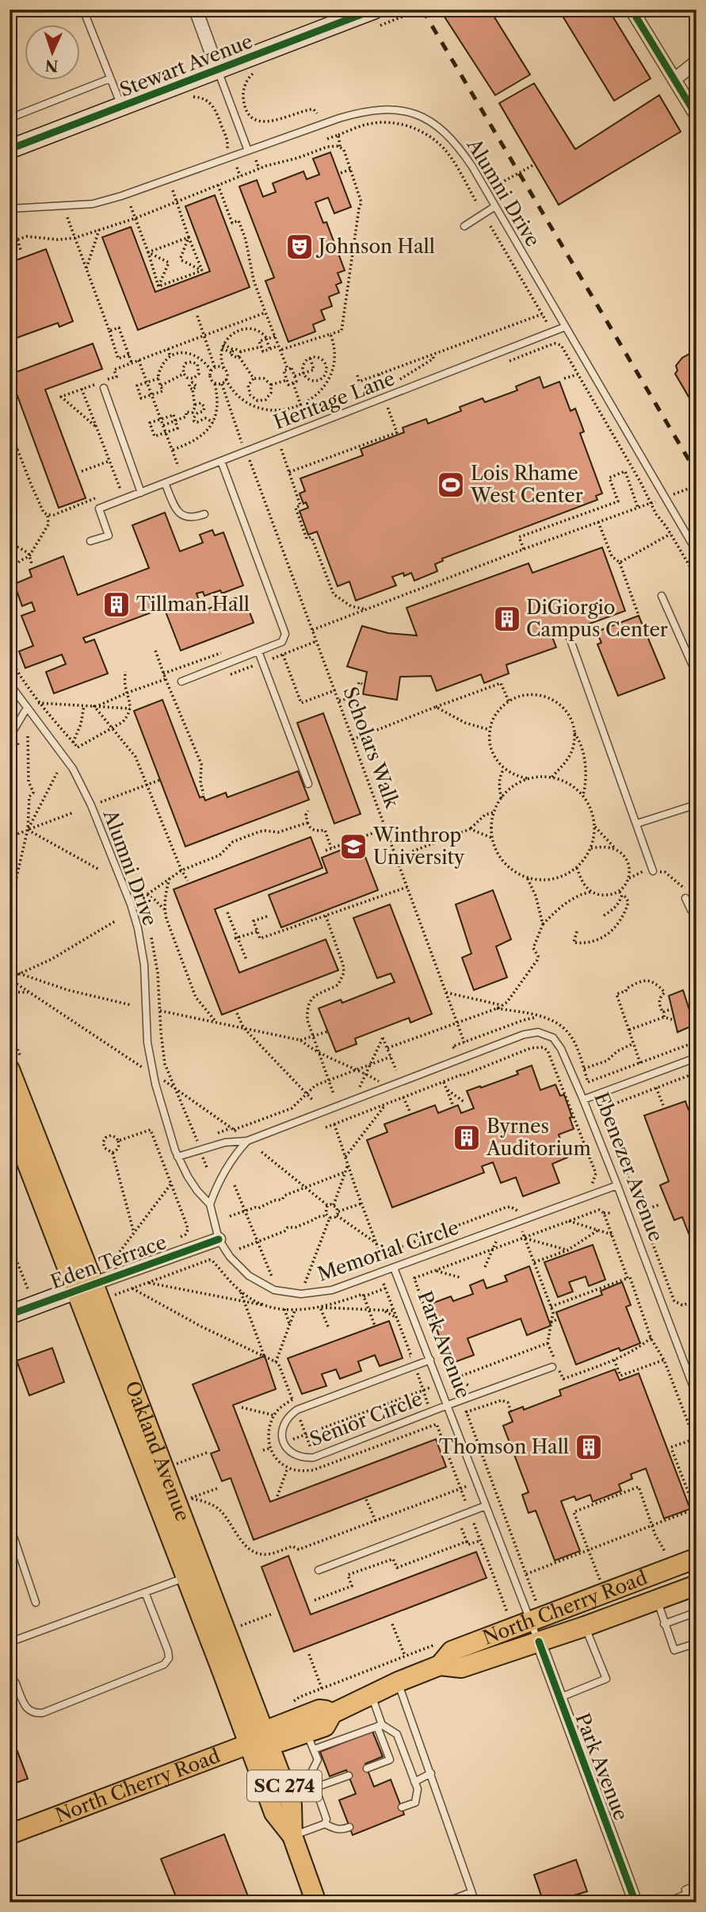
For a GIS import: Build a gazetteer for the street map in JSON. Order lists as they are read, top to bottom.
{
  "streets": {
    "main road": ["Oakland Avenue", "North Cherry Road", "SC 274"],
    "street": ["Stewart Avenue", "Eden Terrace", "Park Avenue"],
    "lane": [
      "Alumni Drive",
      "Heritage Lane",
      "Ebenezer Avenue",
      "Memorial Circle",
      "Senior Circle"
    ],
    "path": ["Scholars Walk"]
  },
  "crossings": [
    ["Alumni Drive", "Heritage Lane"],
    ["Alumni Drive", "Memorial Circle"],
    ["Ebenezer Avenue", "Memorial Circle"],
    ["Memorial Circle", "Eden Terrace"],
    ["Memorial Circle", "Park Avenue"],
    ["Eden Terrace", "Oakland Avenue"],
    ["Park Avenue", "Senior Circle"],
    ["Park Avenue", "North Cherry Road"],
    ["Oakland Avenue", "North Cherry Road"]
  ],
  "places": {
    "theatre": ["Johnson Hall"],
    "sports": ["Lois Rhame West Center"],
    "building": [
      "Tillman Hall",
      "DiGiorgio Campus Center",
      "Byrnes Auditorium",
      "Thomson Hall"
    ],
    "school or university": ["Winthrop University"]
  },
  "north": "bottom"
}
